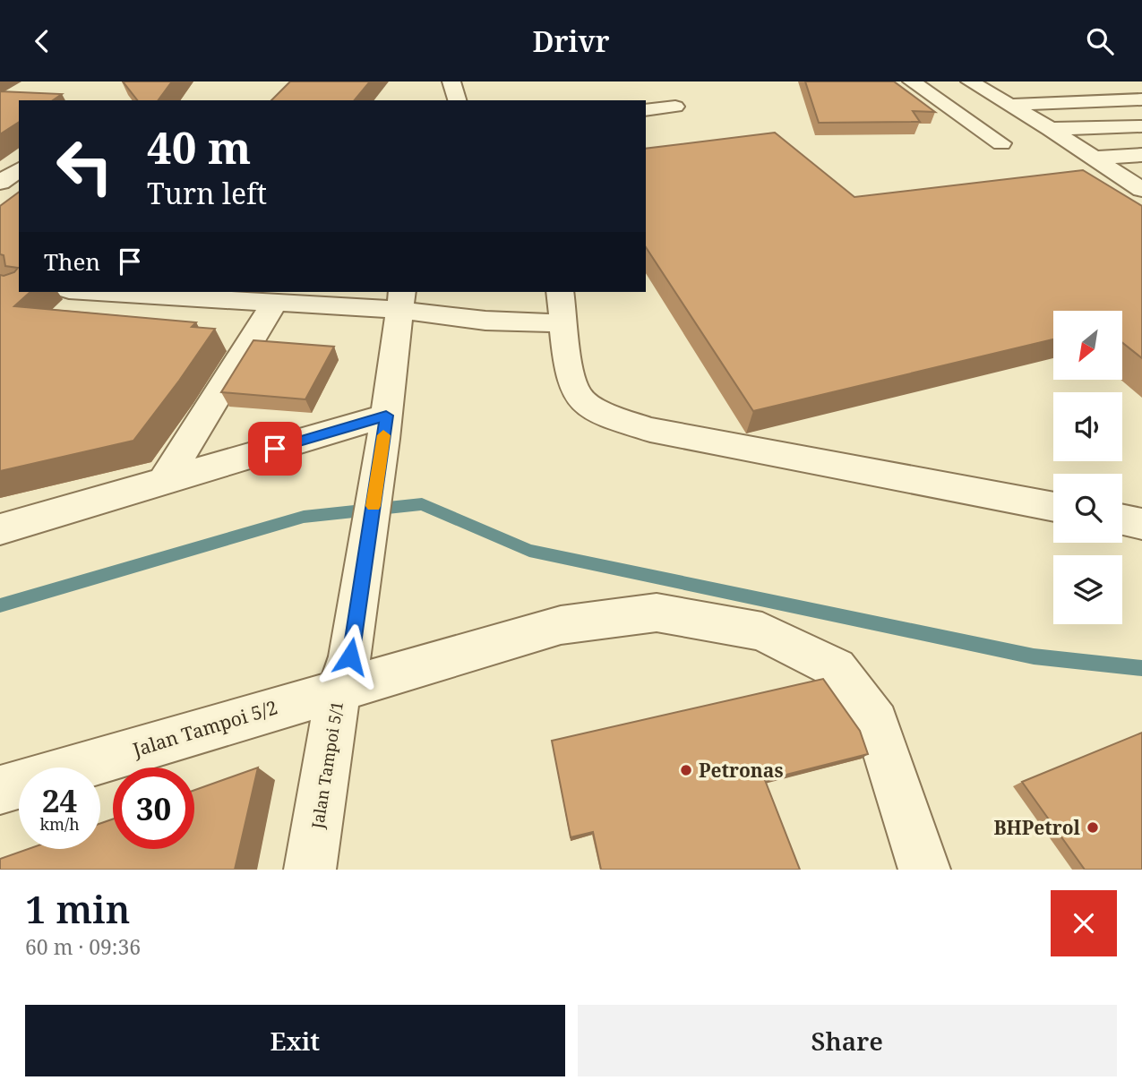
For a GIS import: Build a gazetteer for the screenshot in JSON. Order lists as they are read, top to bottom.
{
  "streets": {
    "street": ["Jalan Tampoi 5/2", "Jalan Tampoi 5/1"]
  },
  "crossings": [
    ["Jalan Tampoi 5/2", "Jalan Tampoi 5/1"]
  ],
  "places": ["Petronas", "BHPetrol"],
  "north": "bottom left",
  "page": {
    "header": "Drivr",
    "turn": ["40 m", "Turn left"],
    "then": "Then",
    "speed": "24 km/h",
    "limit": "30",
    "heading": ["1 min", "60 m · 09:36"],
    "buttons": ["Exit", "Share"]
  }
}
